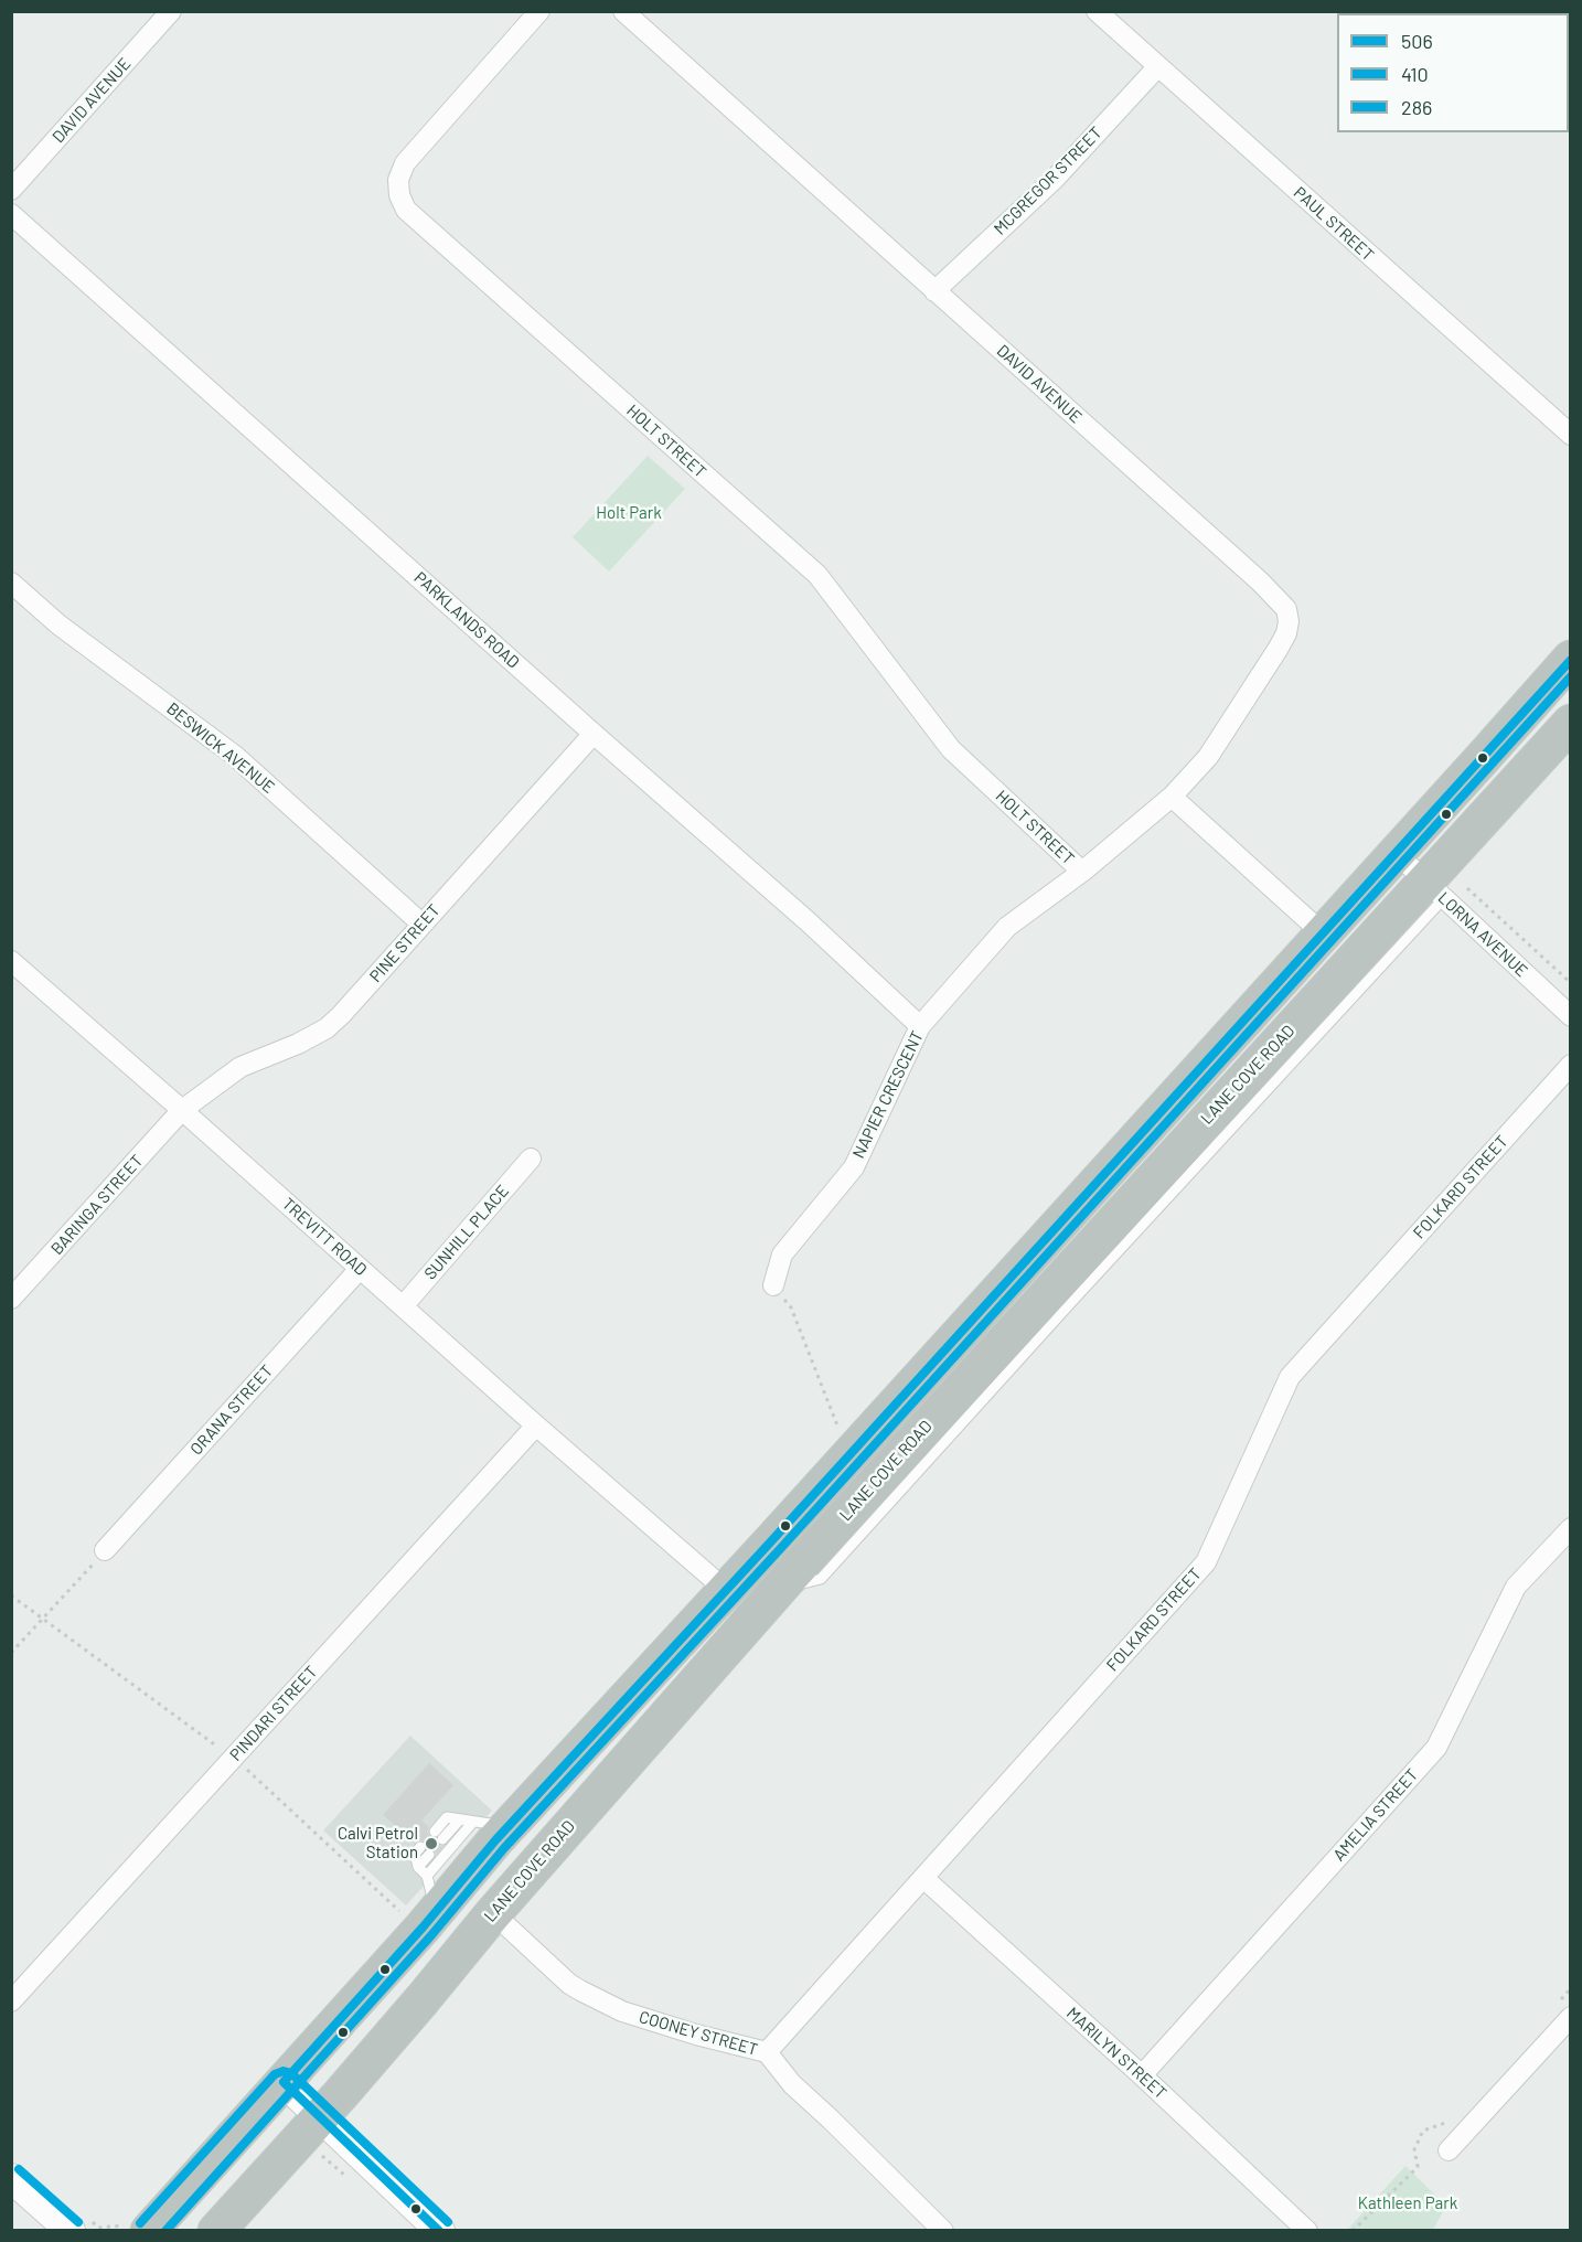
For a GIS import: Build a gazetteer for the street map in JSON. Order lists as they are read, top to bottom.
{
  "streets": {
    "highway": ["LANE COVE ROAD"],
    "street": [
      "DAVID AVENUE",
      "MCGREGOR STREET",
      "PAUL STREET",
      "HOLT STREET",
      "PARKLANDS ROAD",
      "BESWICK AVENUE",
      "LORNA AVENUE",
      "PINE STREET",
      "NAPIER CRESCENT",
      "FOLKARD STREET",
      "BARINGA STREET",
      "SUNHILL PLACE",
      "TREVITT ROAD",
      "ORANA STREET",
      "PINDARI STREET",
      "AMELIA STREET",
      "COONEY STREET",
      "MARILYN STREET"
    ]
  },
  "crossings": [
    ["DAVID AVENUE", "MCGREGOR STREET"],
    ["DAVID AVENUE", "NAPIER CRESCENT"],
    ["MCGREGOR STREET", "PAUL STREET"],
    ["HOLT STREET", "NAPIER CRESCENT"],
    ["PARKLANDS ROAD", "PINE STREET"],
    ["PARKLANDS ROAD", "NAPIER CRESCENT"],
    ["BESWICK AVENUE", "PINE STREET"],
    ["LORNA AVENUE", "LANE COVE ROAD"],
    ["PINE STREET", "BARINGA STREET"],
    ["PINE STREET", "TREVITT ROAD"],
    ["LANE COVE ROAD", "COONEY STREET"],
    ["FOLKARD STREET", "COONEY STREET"],
    ["FOLKARD STREET", "MARILYN STREET"],
    ["BARINGA STREET", "TREVITT ROAD"],
    ["SUNHILL PLACE", "TREVITT ROAD"],
    ["TREVITT ROAD", "ORANA STREET"],
    ["TREVITT ROAD", "PINDARI STREET"],
    ["AMELIA STREET", "MARILYN STREET"]
  ],
  "parks": ["Holt Park", "Kathleen Park"],
  "places": ["Calvi Petrol Station"],
  "lines": ["transit line 506", "transit line 410", "transit line 286"],
  "legend": ["506", "410", "286"]
}
